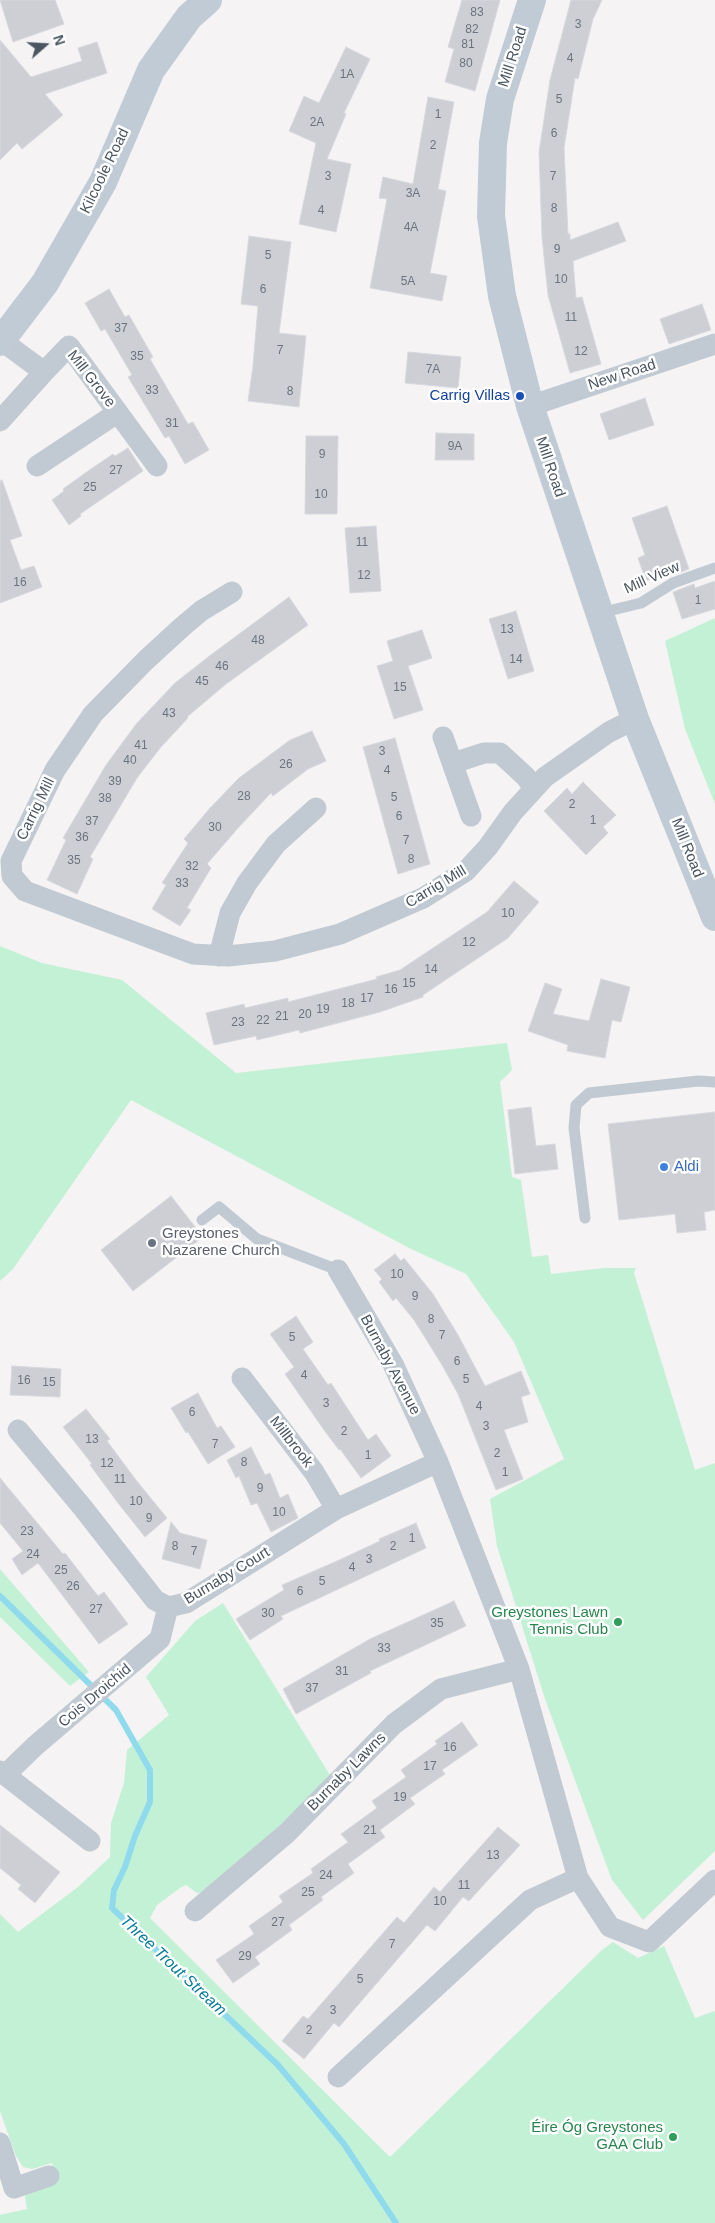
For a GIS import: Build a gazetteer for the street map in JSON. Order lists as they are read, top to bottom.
{
  "streets": {
    "main road": ["Mill Road", "Kilcoole Road"],
    "street": [
      "New Road",
      "Mill Grove",
      "Carrig Mill",
      "Burnaby Avenue",
      "Millbrook",
      "Burnaby Court",
      "Cois Droichid",
      "Burnaby Lawns"
    ],
    "lane": ["Mill View"]
  },
  "crossings": [
    ["Mill Road", "New Road"],
    ["Mill Road", "Mill View"],
    ["Mill Road", "Carrig Mill"],
    ["Burnaby Avenue", "Burnaby Court"],
    ["Millbrook", "Burnaby Court"],
    ["Burnaby Court", "Cois Droichid"]
  ],
  "water": ["Three Trout Stream"],
  "places": [
    "Carrig Villas",
    "Aldi",
    "Greystones Nazarene Church",
    "Greystones Lawn Tennis Club",
    "Éire Óg Greystones GAA Club"
  ],
  "house_numbers": [
    "83",
    "3",
    "82",
    "81",
    "4",
    "80",
    "1A",
    "5",
    "1",
    "2A",
    "6",
    "2",
    "3",
    "7",
    "3A",
    "8",
    "4",
    "4A",
    "9",
    "5",
    "10",
    "5A",
    "6",
    "11",
    "37",
    "7",
    "12",
    "35",
    "7A",
    "33",
    "8",
    "31",
    "9A",
    "9",
    "27",
    "25",
    "10",
    "11",
    "12",
    "16",
    "1",
    "13",
    "48",
    "14",
    "46",
    "45",
    "15",
    "43",
    "41",
    "3",
    "40",
    "26",
    "4",
    "39",
    "28",
    "5",
    "38",
    "2",
    "6",
    "1",
    "37",
    "30",
    "36",
    "7",
    "8",
    "35",
    "32",
    "33",
    "10",
    "12",
    "14",
    "15",
    "16",
    "17",
    "18",
    "19",
    "20",
    "21",
    "22",
    "23",
    "10",
    "9",
    "8",
    "7",
    "5",
    "6",
    "4",
    "5",
    "16",
    "15",
    "3",
    "4",
    "6",
    "3",
    "2",
    "13",
    "7",
    "2",
    "1",
    "8",
    "12",
    "1",
    "11",
    "9",
    "10",
    "10",
    "9",
    "23",
    "1",
    "8",
    "2",
    "7",
    "24",
    "3",
    "4",
    "25",
    "5",
    "26",
    "6",
    "27",
    "30",
    "35",
    "33",
    "31",
    "37",
    "16",
    "17",
    "19",
    "21",
    "13",
    "24",
    "11",
    "25",
    "10",
    "27",
    "7",
    "29",
    "5",
    "3",
    "2"
  ],
  "north": "right"
}
